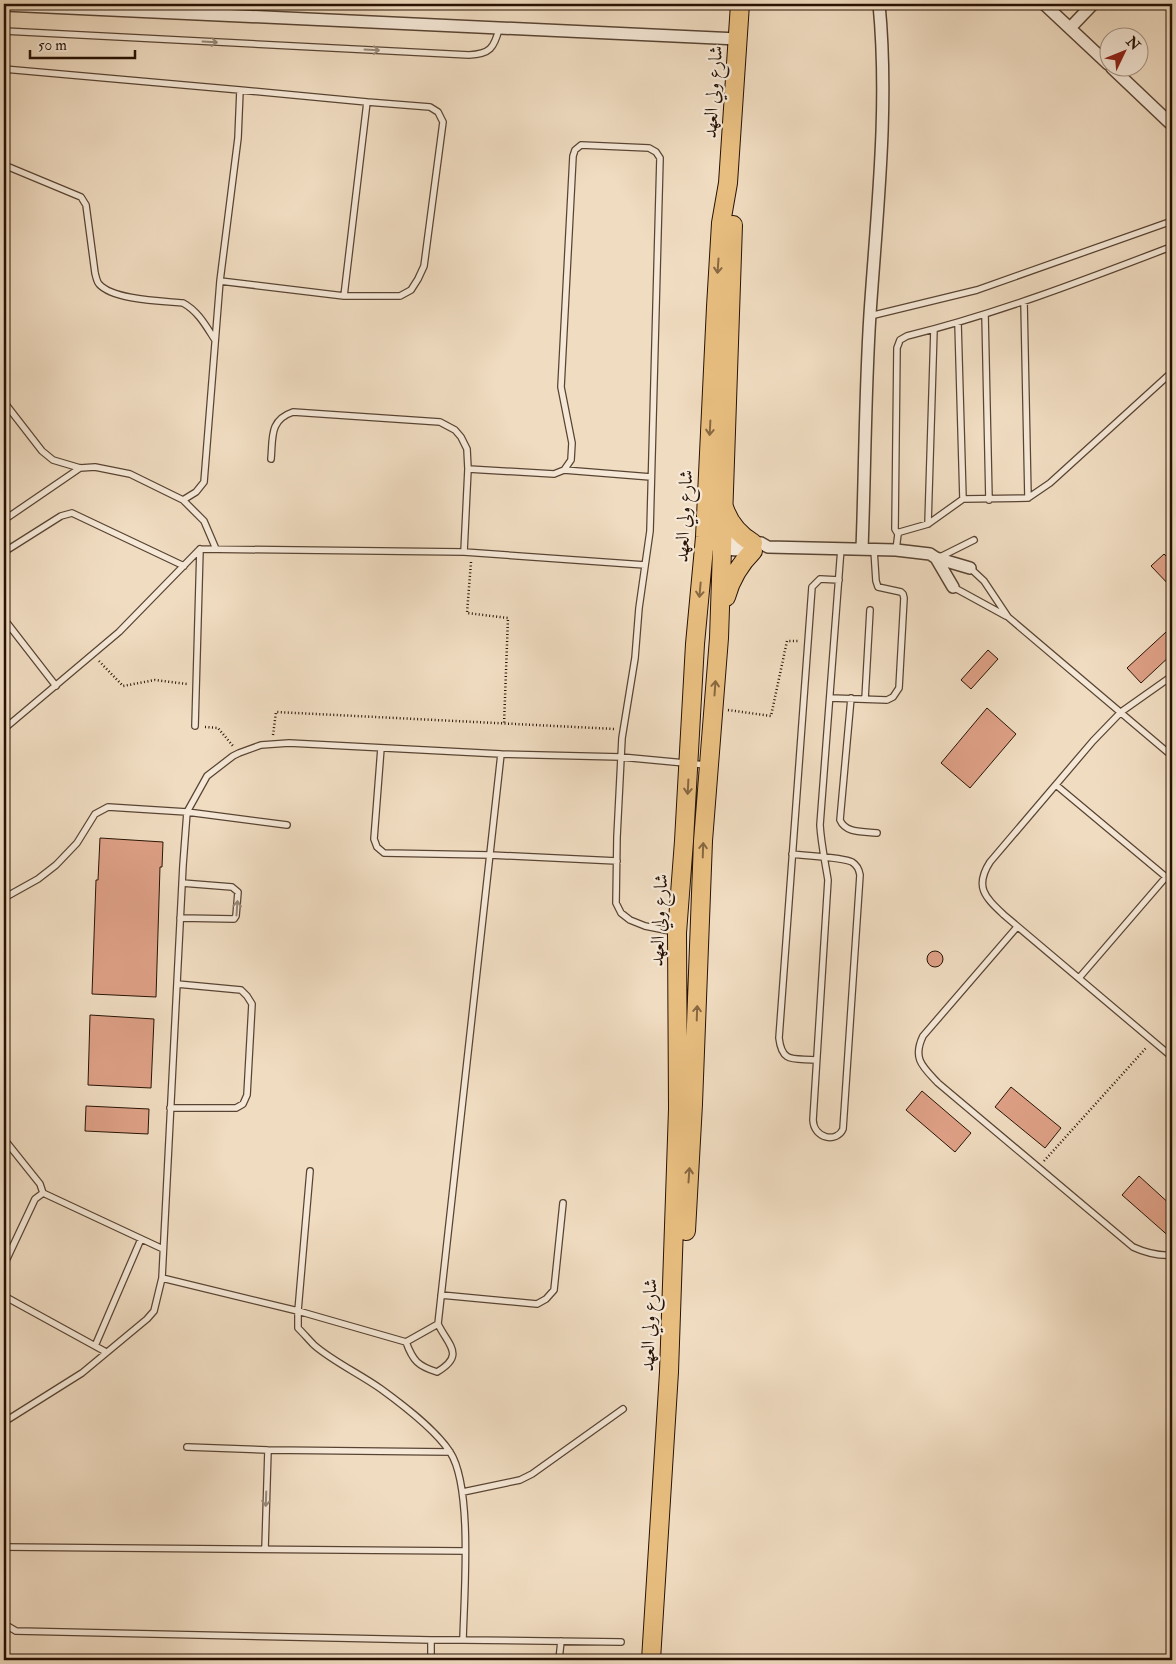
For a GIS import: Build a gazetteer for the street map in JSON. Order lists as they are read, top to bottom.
{
  "streets": {
    "main road": ["شارع ولي العهد"]
  },
  "scale_bar": "50 m",
  "north": "top right"
}
